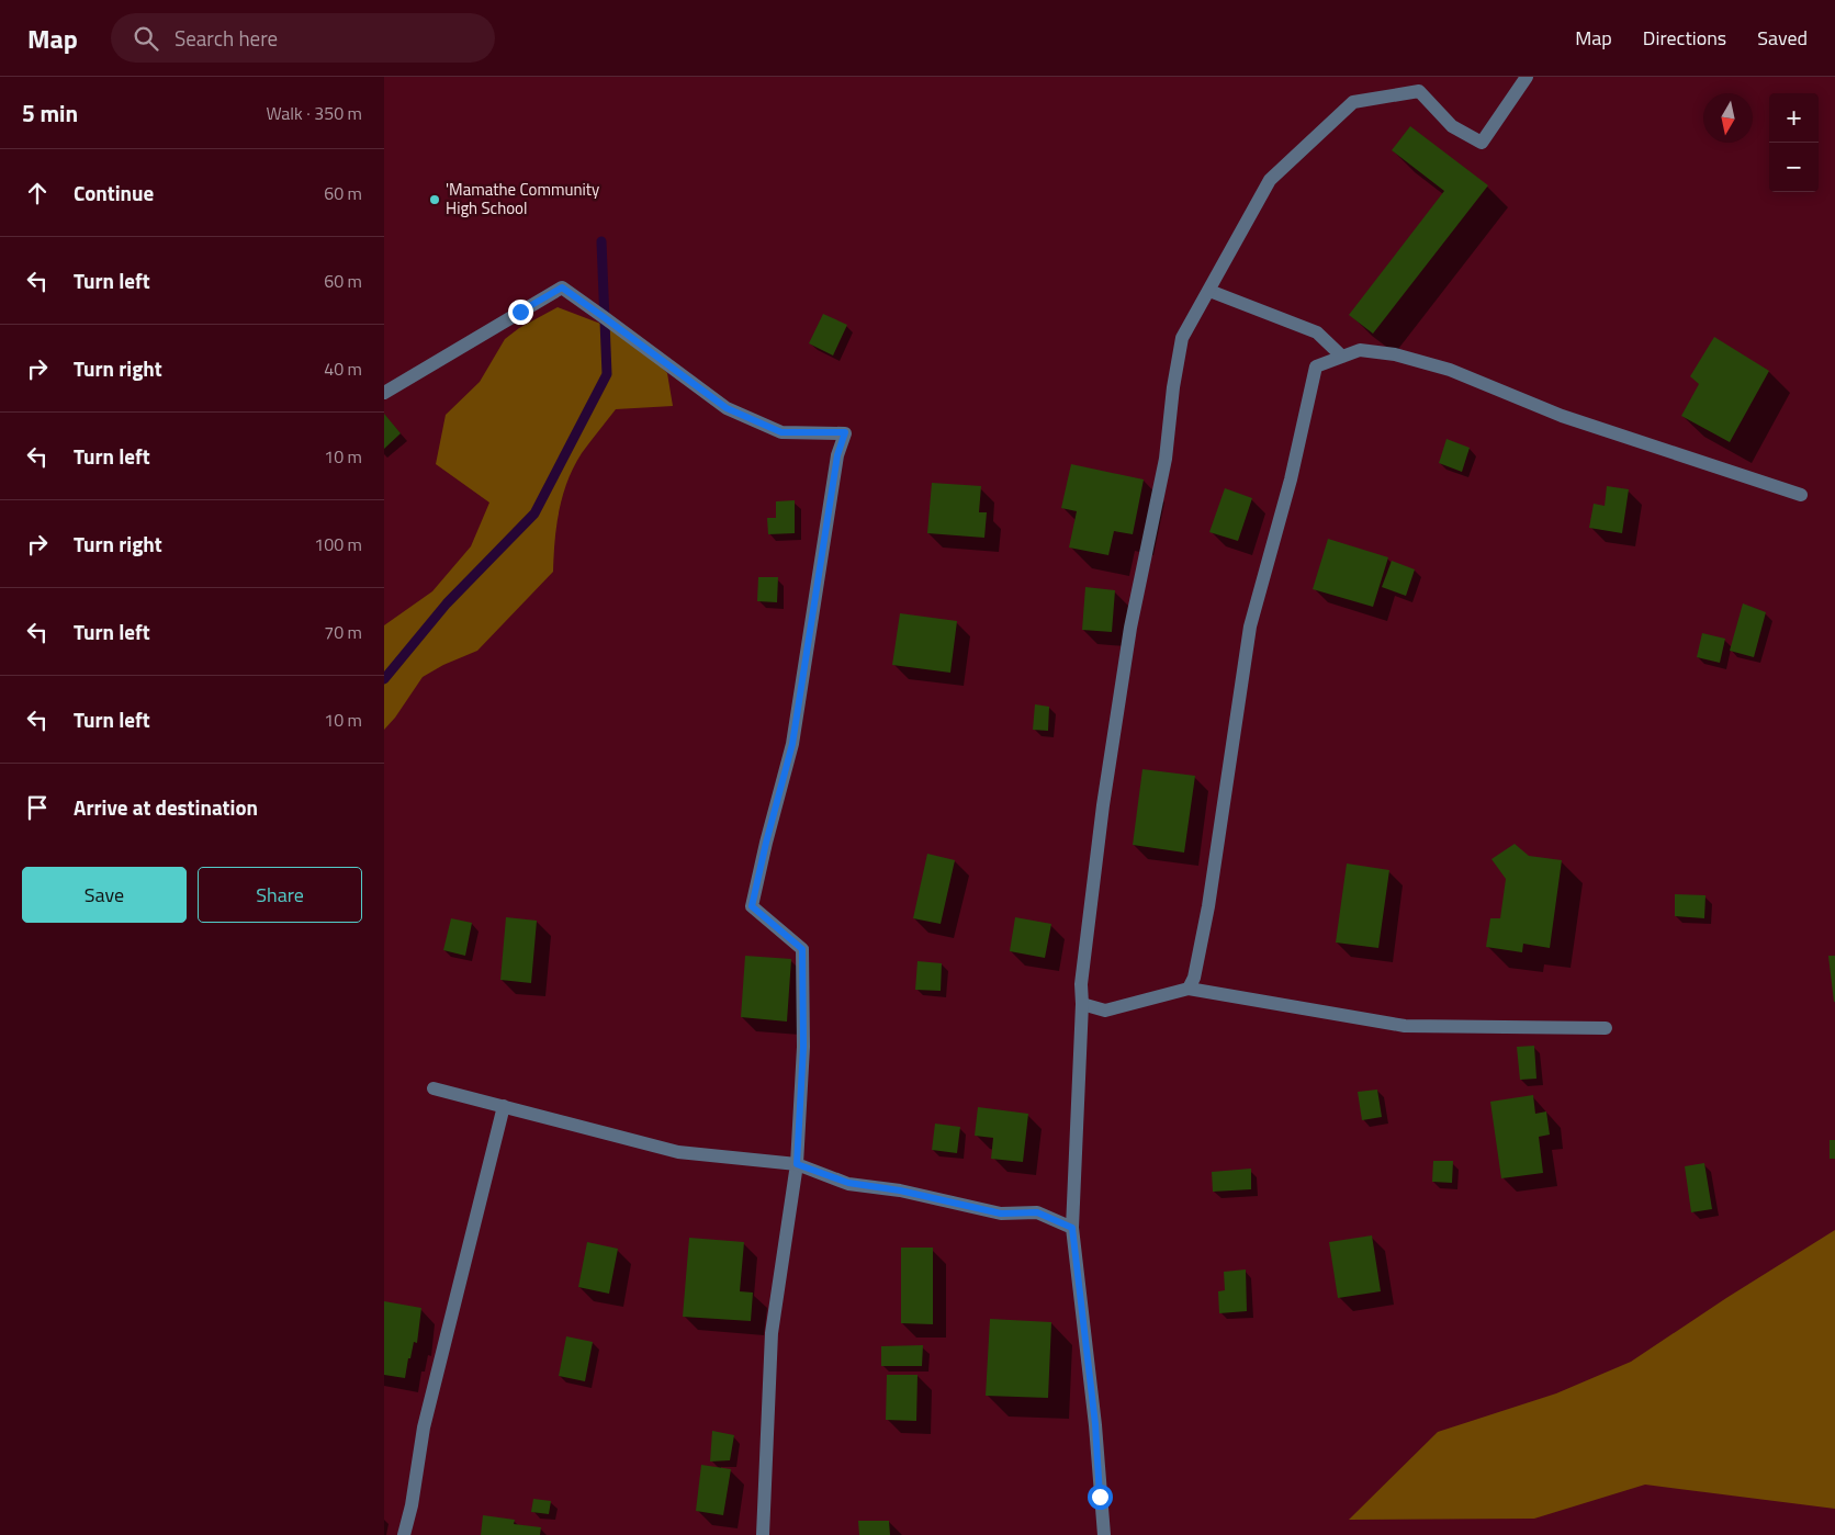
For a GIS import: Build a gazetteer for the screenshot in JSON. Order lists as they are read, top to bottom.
{
  "places": ["'Mamathe Community High School"],
  "north": "bottom",
  "page": {
    "header": "Map",
    "search": "Search here",
    "nav": ["Map", "Directions", "Saved"],
    "heading": ["5 min", "Walk · 350 m"],
    "map_buttons": ["+", "−"],
    "list": [
      ["Continue", "60 m"],
      ["Turn left", "60 m"],
      ["Turn right", "40 m"],
      ["Turn left", "10 m"],
      ["Turn right", "100 m"],
      ["Turn left", "70 m"],
      ["Turn left", "10 m"],
      "Arrive at destination"
    ],
    "buttons": ["Save", "Share"]
  }
}
